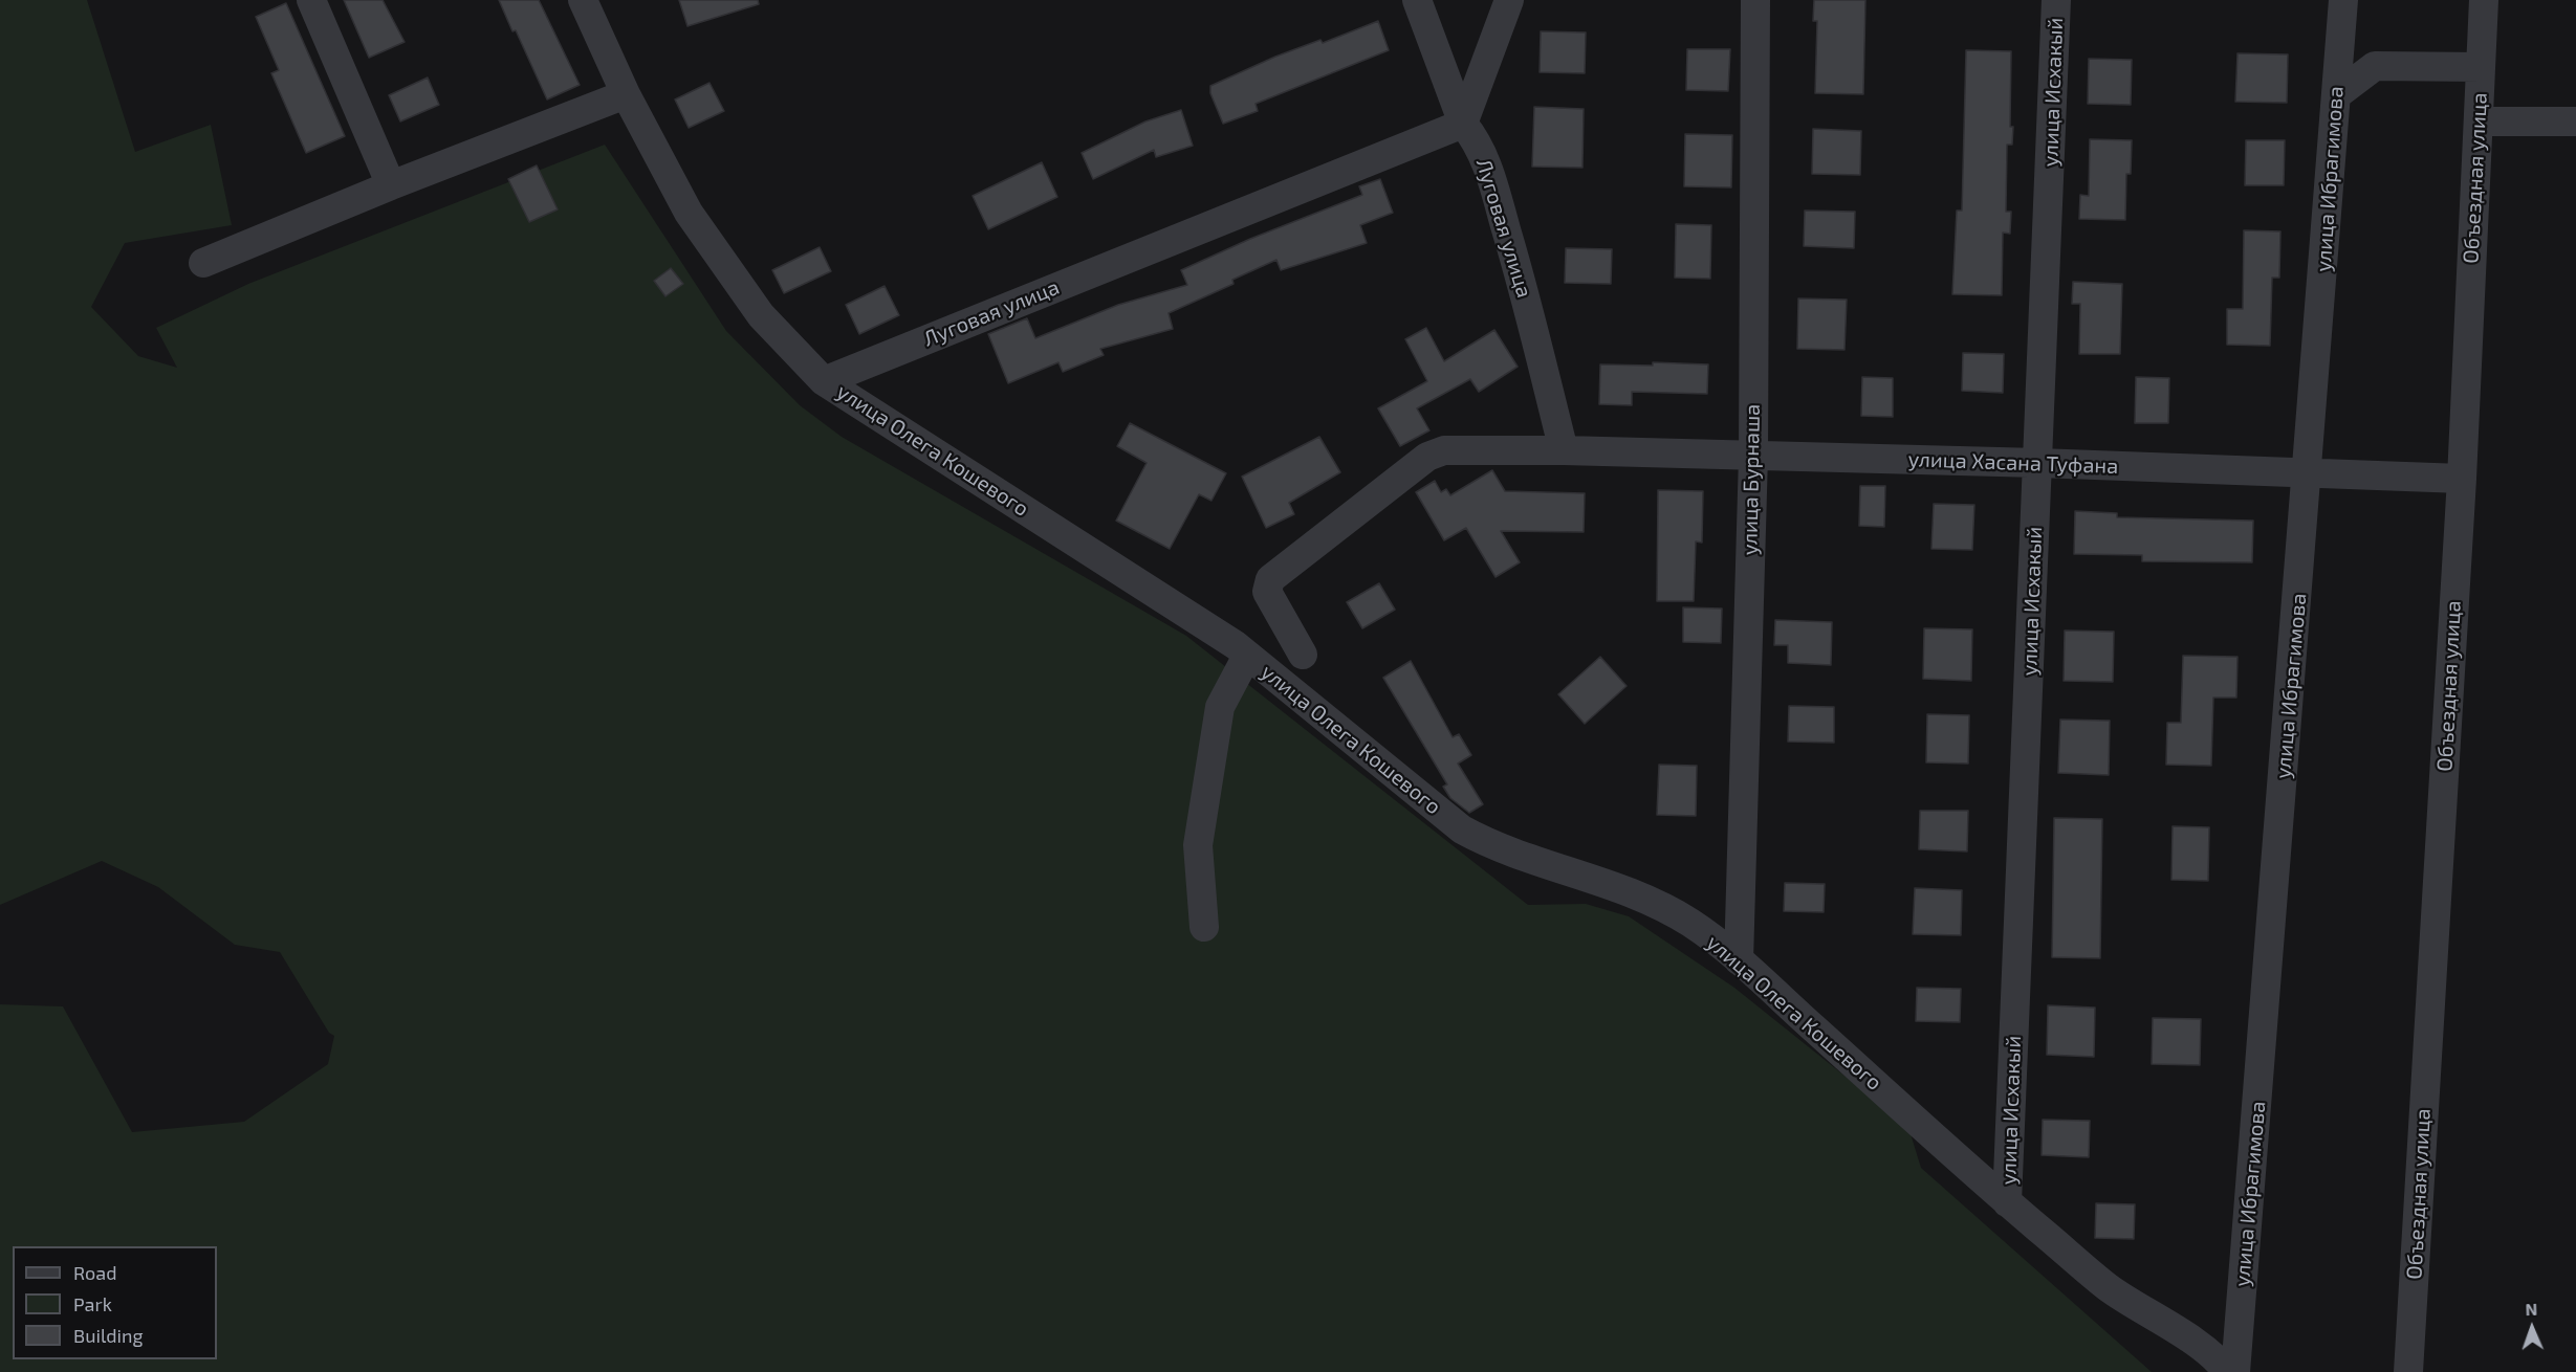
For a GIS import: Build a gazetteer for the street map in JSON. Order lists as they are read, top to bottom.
{
  "streets": {
    "street": [
      "улица Исхакый",
      "Объездная улица",
      "улица Ибрагимова",
      "Луговая улица",
      "улица Олега Кошевого",
      "улица Хасана Туфана",
      "улица Бурнаша"
    ]
  },
  "crossings": [
    ["улица Исхакый", "улица Олега Кошевого"],
    ["улица Исхакый", "улица Хасана Туфана"],
    ["Объездная улица", "улица Хасана Туфана"],
    ["улица Ибрагимова", "улица Хасана Туфана"],
    ["Луговая улица", "улица Олега Кошевого"],
    ["Луговая улица", "улица Хасана Туфана"],
    ["улица Олега Кошевого", "улица Бурнаша"],
    ["улица Хасана Туфана", "улица Бурнаша"]
  ],
  "legend": ["Road", "Park", "Building"],
  "north": "top"
}
